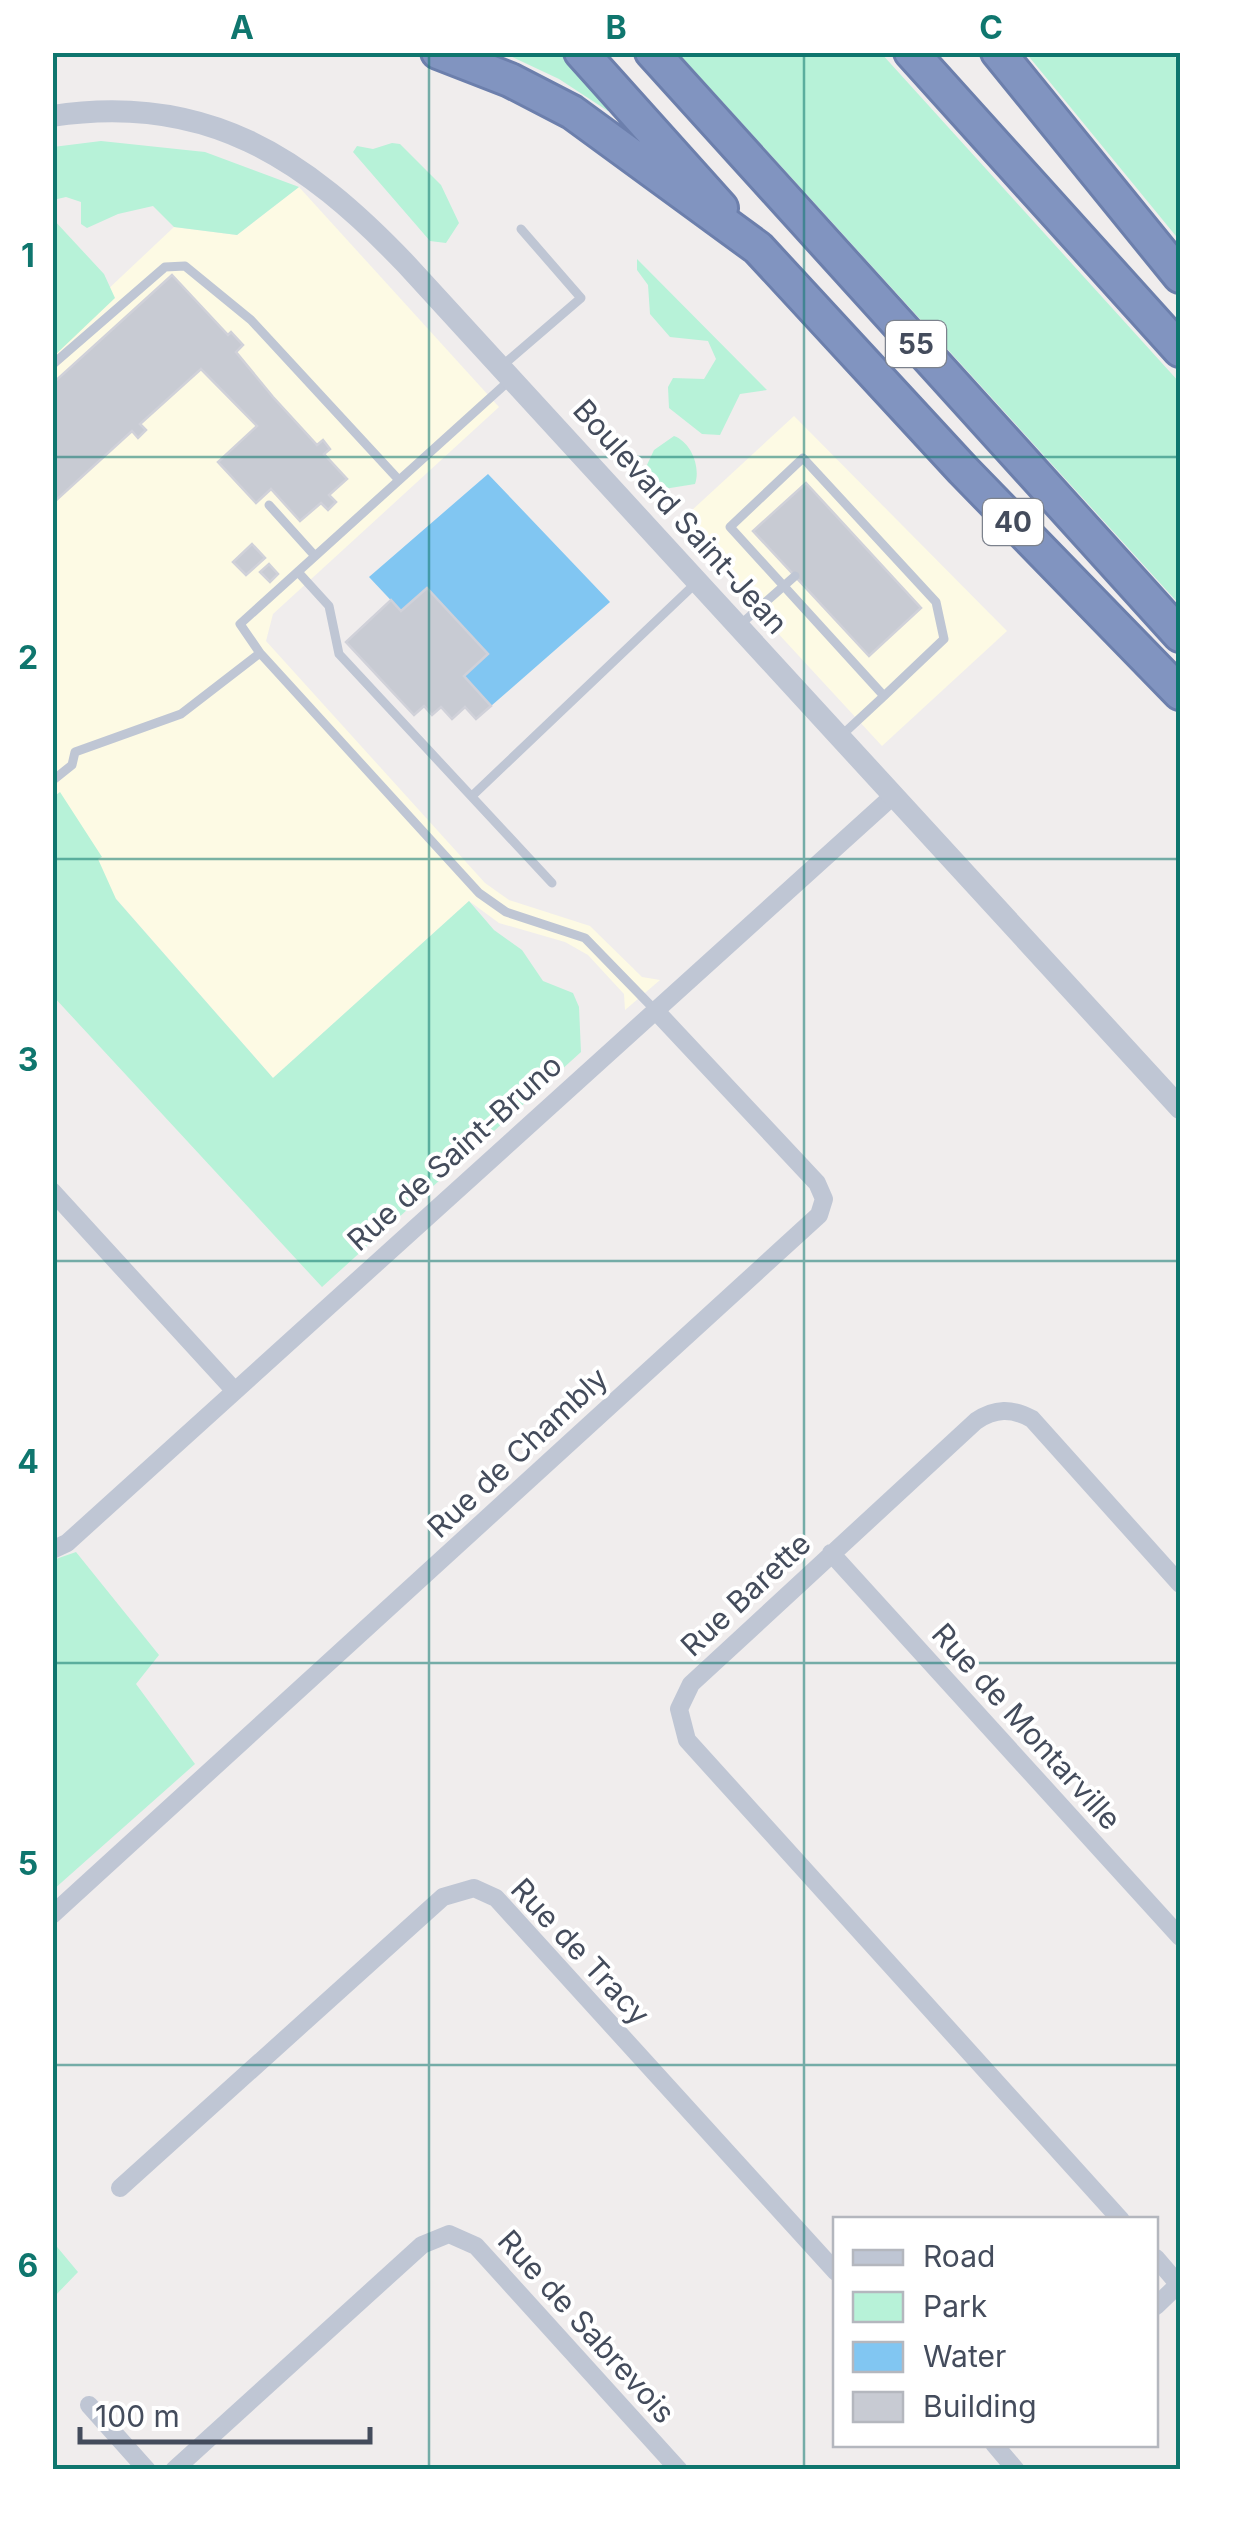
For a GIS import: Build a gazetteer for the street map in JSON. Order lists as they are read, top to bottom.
{
  "streets": {
    "highway": ["55", "40"],
    "street": [
      "Boulevard Saint-Jean",
      "Rue de Saint-Bruno",
      "Rue de Chambly",
      "Rue Barette",
      "Rue de Montarville",
      "Rue de Tracy",
      "Rue de Sabrevois"
    ]
  },
  "crossings": [
    ["Boulevard Saint-Jean", "Rue de Saint-Bruno"],
    ["Rue de Saint-Bruno", "Rue de Chambly"],
    ["Rue Barette", "Rue de Montarville"]
  ],
  "legend": [
    "Road",
    "Park",
    "Water",
    "Building"
  ],
  "scale_bar": "100 m",
  "grid": {
    "columns": ["A", "B", "C"],
    "rows": [
      "1",
      "2",
      "3",
      "4",
      "5",
      "6"
    ]
  }
}
